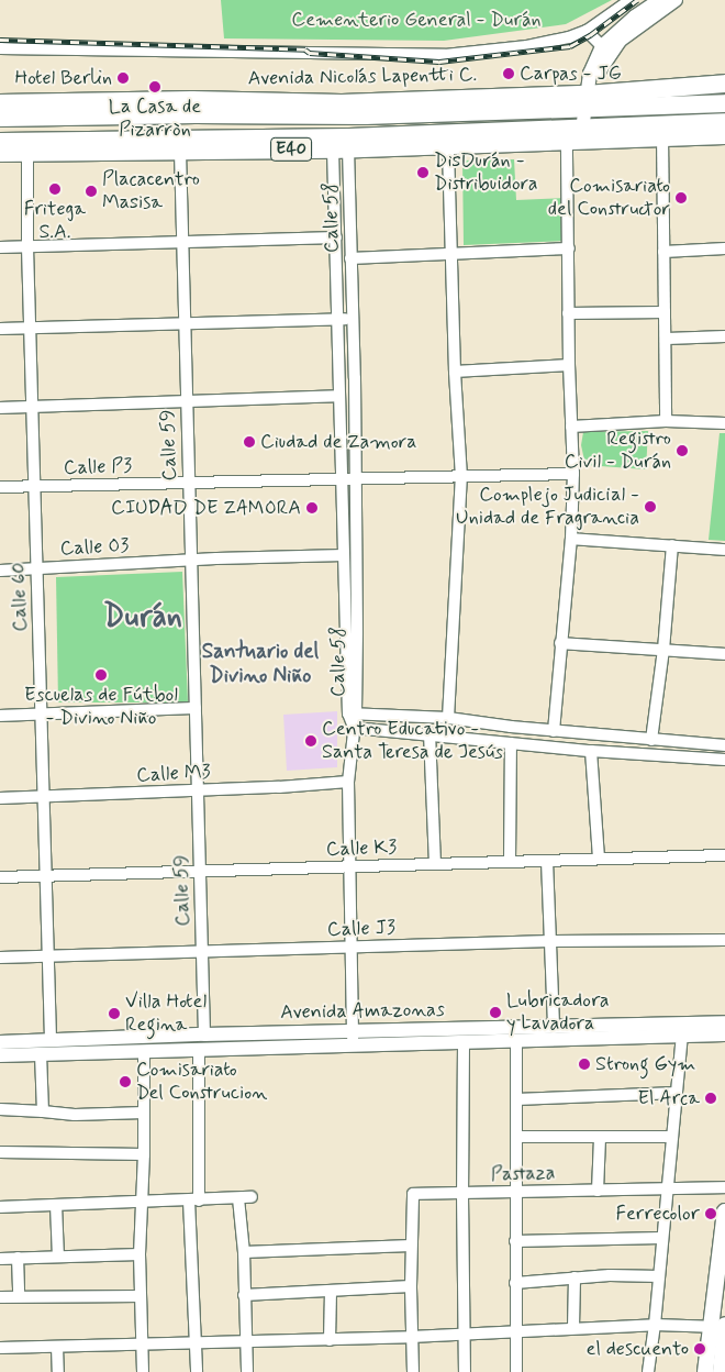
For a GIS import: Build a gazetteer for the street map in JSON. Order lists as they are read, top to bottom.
{
  "streets": {
    "main road": ["Avenida Nicolás Lapentti C.", "E40"],
    "street": [
      "Calle 58",
      "Calle 59",
      "Calle P3",
      "Calle O3",
      "Calle 60",
      "Calle M3",
      "Calle K3",
      "Calle J3",
      "Avenida Amazonas",
      "Pastaza"
    ]
  },
  "crossings": [
    ["E40", "Calle 58"],
    ["E40", "Calle 59"],
    ["E40", "Calle 60"],
    ["Calle 58", "Calle P3"],
    ["Calle 58", "Calle O3"],
    ["Calle 59", "Calle P3"],
    ["Calle 59", "Calle O3"],
    ["Calle 59", "Calle M3"],
    ["Calle 59", "Calle K3"],
    ["Calle 59", "Calle J3"],
    ["Calle 59", "Avenida Amazonas"],
    ["Calle P3", "Calle 60"],
    ["Calle O3", "Calle 60"],
    ["Calle 60", "Calle M3"],
    ["Calle 60", "Calle K3"],
    ["Calle 60", "Calle J3"],
    ["Calle 60", "Avenida Amazonas"]
  ],
  "districts": ["Durán", "Santuario del Divino Niño"],
  "parks": ["Cementerio General - Durán"],
  "places": [
    "Carpas - JG",
    "Hotel Berlin",
    "La Casa de Pizarròn",
    "DisDurán - Distribuidora",
    "Fritega S.A.",
    "Placacentro Masisa",
    "Comisariato del Constructor",
    "Ciudad de Zamora",
    "Registro Civil - Durán",
    "Complejo Judicial - Unidad de Fragrancia",
    "CIUDAD DE ZAMORA",
    "Escuelas de Fútbol - Divino Niño",
    "Centro Educativo - Santa Teresa de Jesús",
    "Lubricadora y Lavadora",
    "Villa Hotel Regina",
    "Strong Gym",
    "Comisariato Del Construcion",
    "El Arca",
    "Ferrecolor",
    "el descuento"
  ]
}
